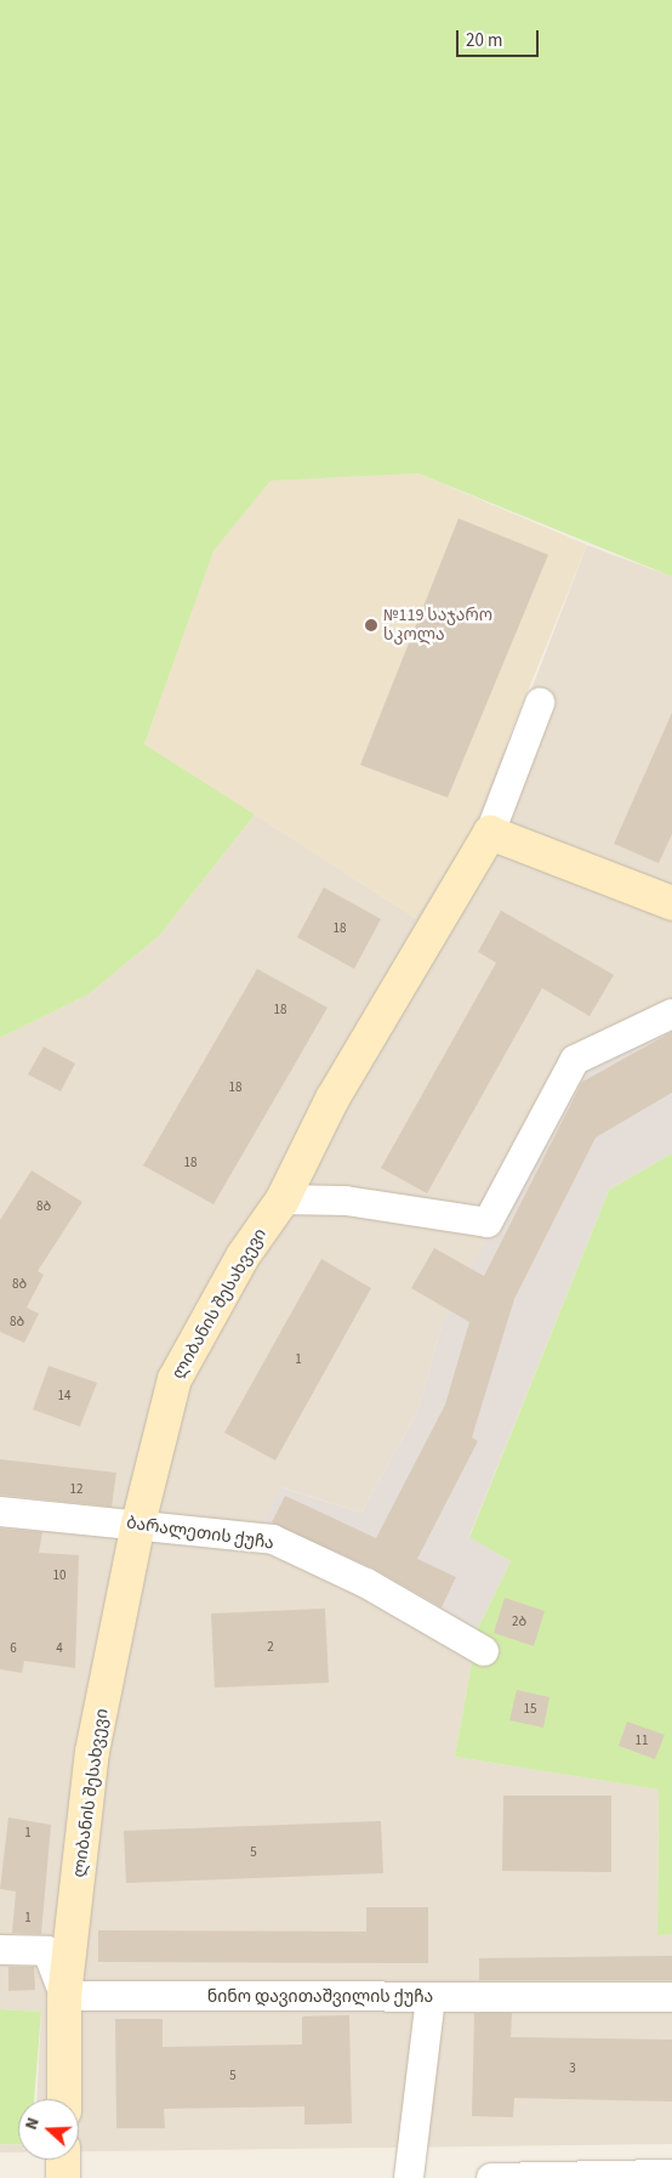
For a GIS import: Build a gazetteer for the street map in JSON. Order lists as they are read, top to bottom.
{
  "streets": {
    "street": ["ლიბანის შესახვევი", "ბარალეთის ქუჩა", "ნინო დავითაშვილის ქუჩა"]
  },
  "crossings": [
    ["ლიბანის შესახვევი", "ბარალეთის ქუჩა"],
    ["ლიბანის შესახვევი", "ნინო დავითაშვილის ქუჩა"]
  ],
  "places": ["№119 საჯარო სკოლა"],
  "house_numbers": [
    "18",
    "18",
    "18",
    "18",
    "8ბ",
    "8ბ",
    "8ბ",
    "1",
    "14",
    "12",
    "10",
    "2ბ",
    "2",
    "6",
    "4",
    "15",
    "11",
    "1",
    "5",
    "1",
    "3",
    "5"
  ],
  "scale_bar": "20 m",
  "north": "left"
}
